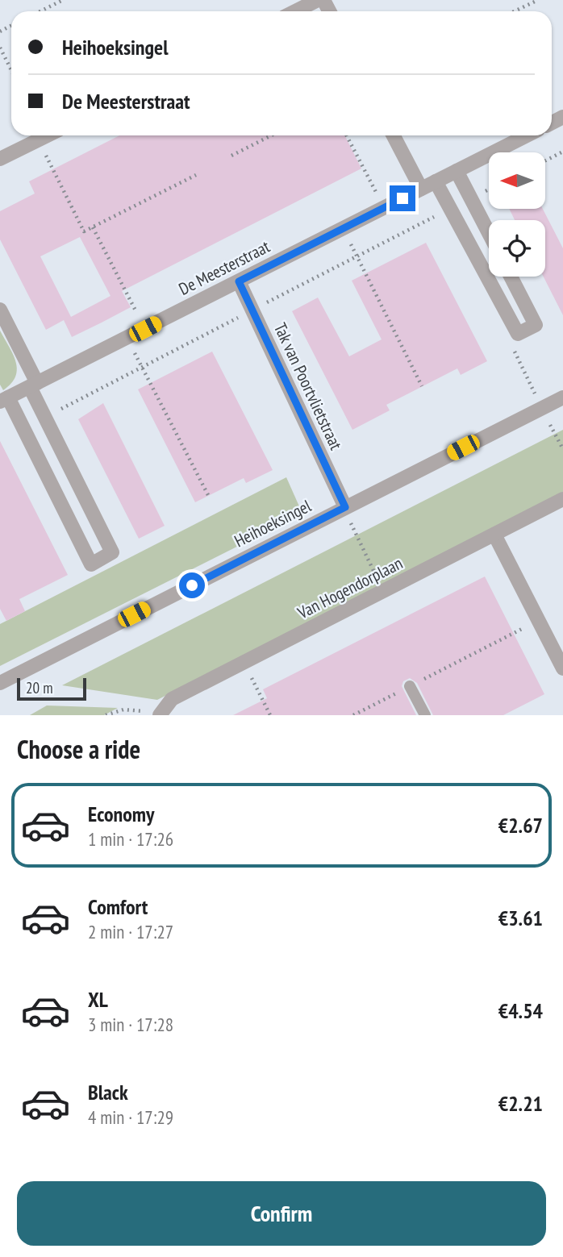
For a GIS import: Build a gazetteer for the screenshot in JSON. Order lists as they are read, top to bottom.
{
  "streets": {
    "street": [
      "De Meesterstraat",
      "Tak van Poortvlietstraat",
      "Heihoeksingel",
      "Van Hogendorplaan"
    ]
  },
  "crossings": [
    ["De Meesterstraat", "Tak van Poortvlietstraat"],
    ["Tak van Poortvlietstraat", "Heihoeksingel"]
  ],
  "scale_bar": "20 m",
  "north": "left",
  "page": {
    "banner": ["Heihoeksingel", "De Meesterstraat"],
    "scale": "20 m",
    "heading": "Choose a ride",
    "list": [
      {
        "name": "Economy",
        "note": "1 min · 17:26",
        "value": "€2.67"
      },
      {
        "name": "Comfort",
        "note": "2 min · 17:27",
        "value": "€3.61"
      },
      {
        "name": "XL",
        "note": "3 min · 17:28",
        "value": "€4.54"
      },
      {
        "name": "Black",
        "note": "4 min · 17:29",
        "value": "€2.21"
      }
    ],
    "buttons": "Confirm"
  }
}
